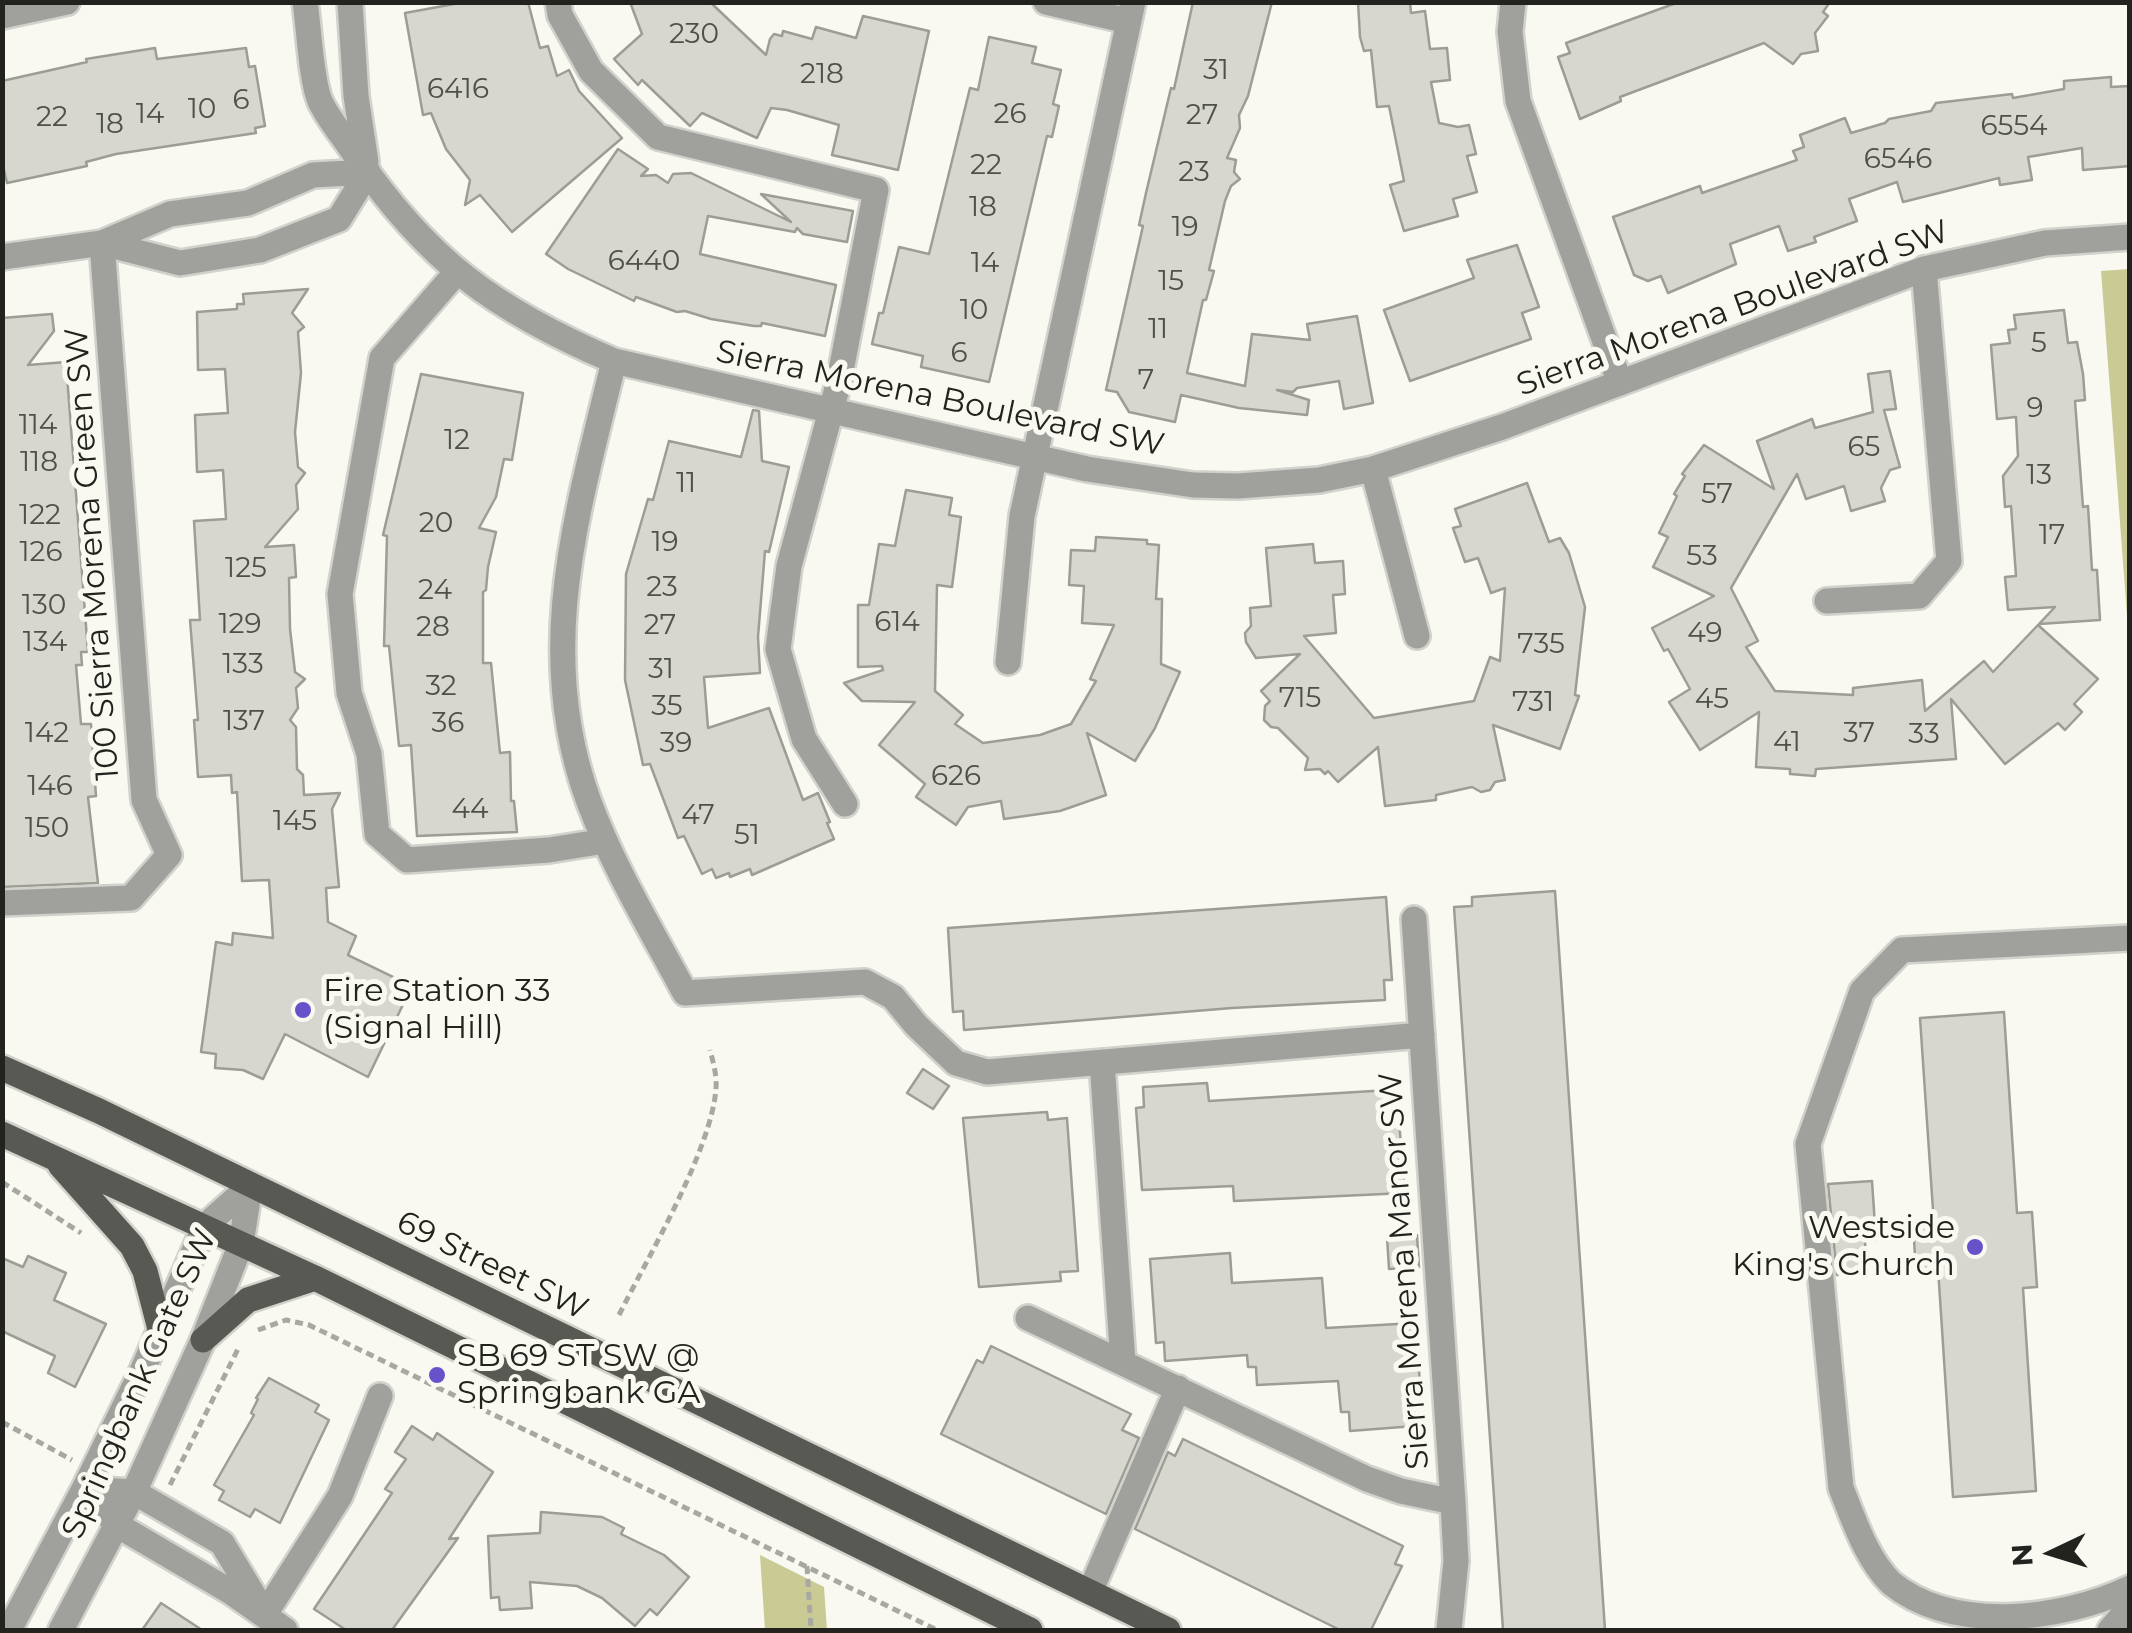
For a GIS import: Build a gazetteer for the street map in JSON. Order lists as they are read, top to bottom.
{
  "streets": {
    "main road": ["69 Street SW"],
    "street": [
      "Sierra Morena Boulevard SW",
      "100 Sierra Morena Green SW",
      "Sierra Morena Manor SW",
      "Springbank Gate SW"
    ]
  },
  "crossings": [
    ["69 Street SW", "Springbank Gate SW"]
  ],
  "places": ["Fire Station 33 (Signal Hill)", "Westside King's Church", "SB 69 ST SW @ Springbank GA"],
  "house_numbers": [
    "230",
    "31",
    "218",
    "6416",
    "6",
    "10",
    "14",
    "26",
    "27",
    "22",
    "18",
    "6554",
    "6546",
    "22",
    "23",
    "18",
    "19",
    "6440",
    "14",
    "15",
    "10",
    "11",
    "5",
    "6",
    "7",
    "9",
    "114",
    "12",
    "65",
    "118",
    "13",
    "11",
    "57",
    "122",
    "20",
    "17",
    "19",
    "126",
    "53",
    "125",
    "23",
    "24",
    "130",
    "614",
    "129",
    "27",
    "28",
    "49",
    "134",
    "735",
    "133",
    "31",
    "32",
    "715",
    "45",
    "731",
    "35",
    "137",
    "36",
    "142",
    "37",
    "33",
    "41",
    "39",
    "626",
    "146",
    "44",
    "47",
    "145",
    "150",
    "51"
  ],
  "north": "left"
}
